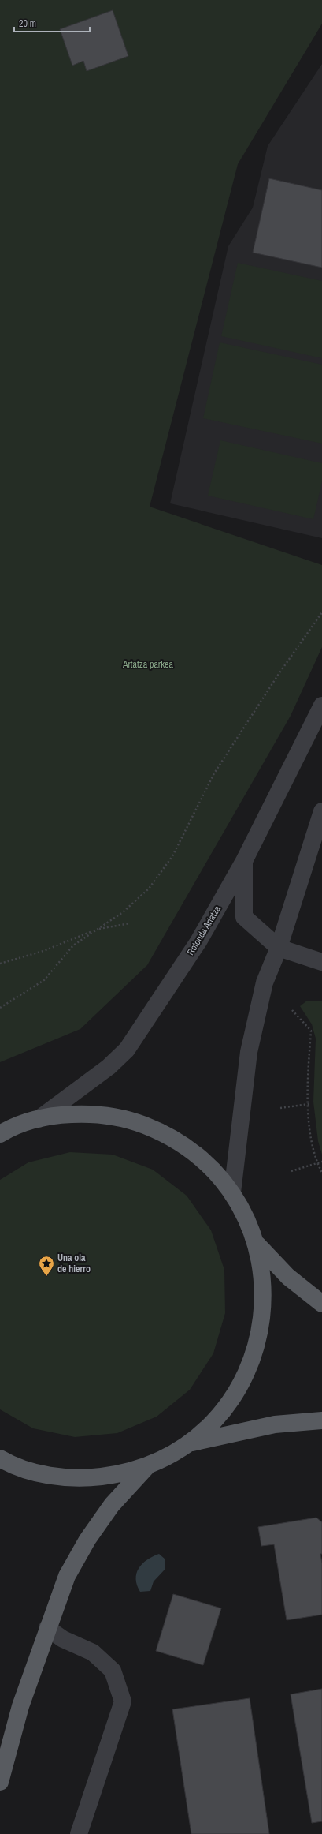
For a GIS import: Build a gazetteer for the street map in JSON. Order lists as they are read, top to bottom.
{
  "streets": {
    "main road": ["Rotonda Artatza"]
  },
  "parks": ["Artatza parkea"],
  "places": {
    "place": ["Una ola de hierro"]
  },
  "scale_bar": "20 m"
}
